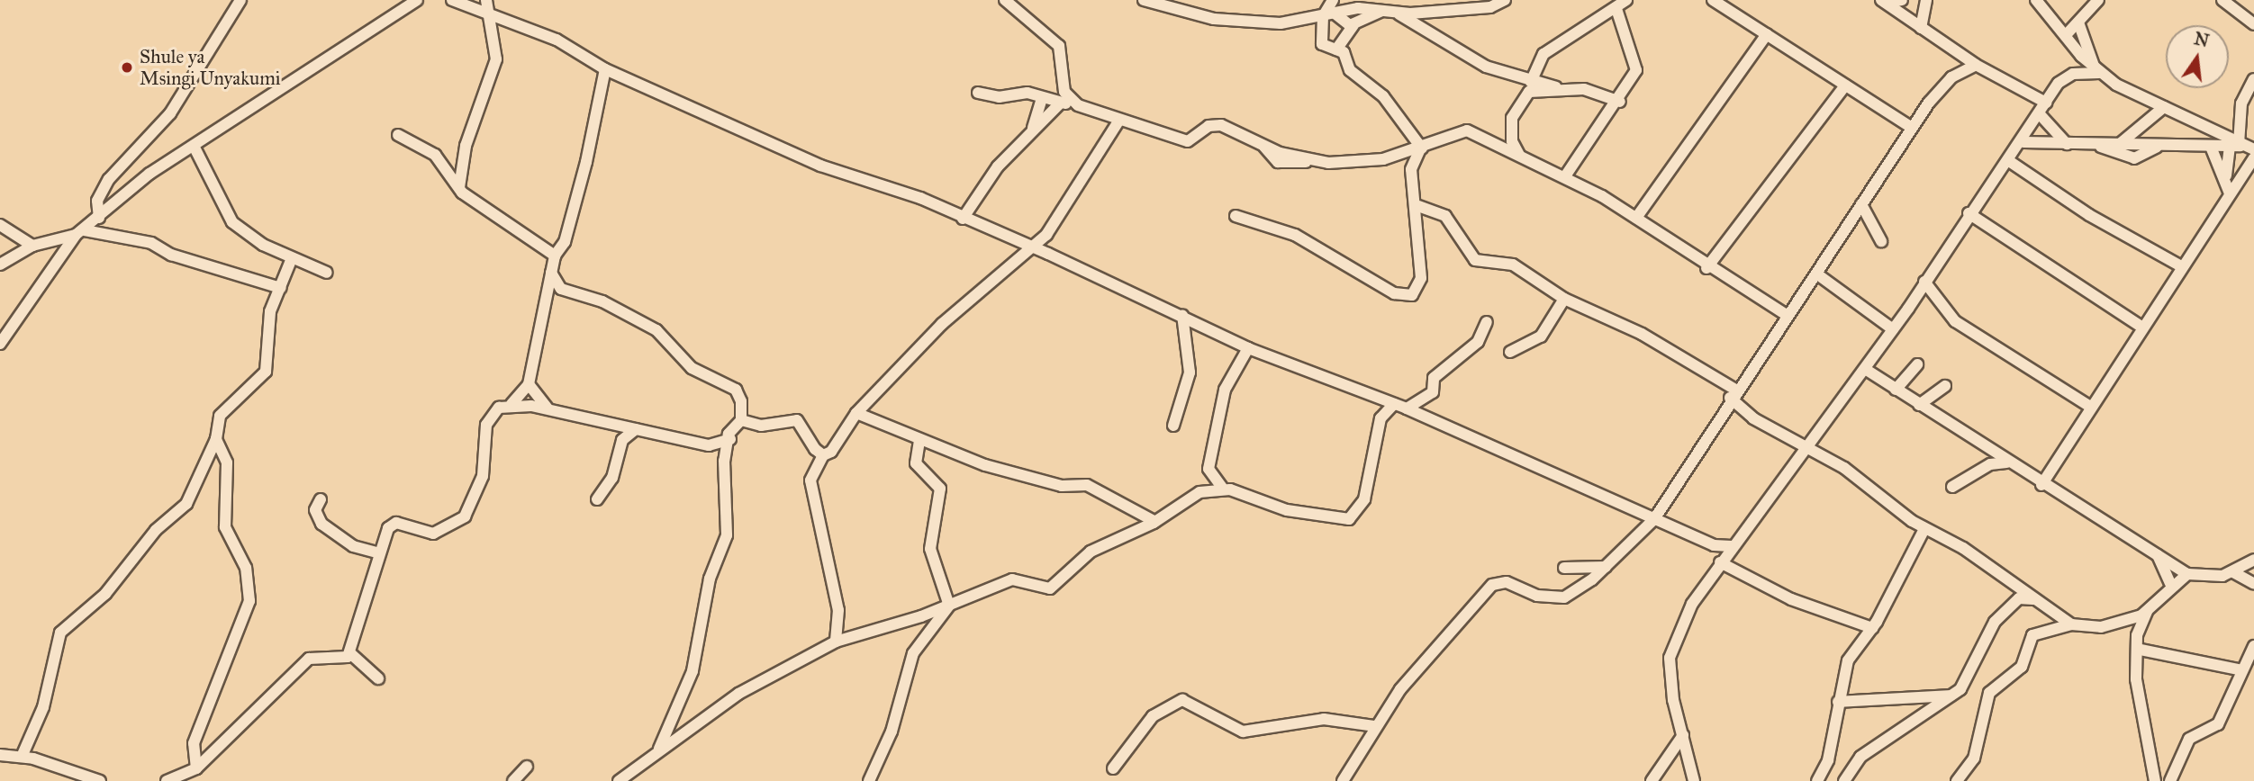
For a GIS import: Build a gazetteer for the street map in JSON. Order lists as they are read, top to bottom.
{
  "places": ["Shule ya Msingi Unyakumi"],
  "north": "top"
}
